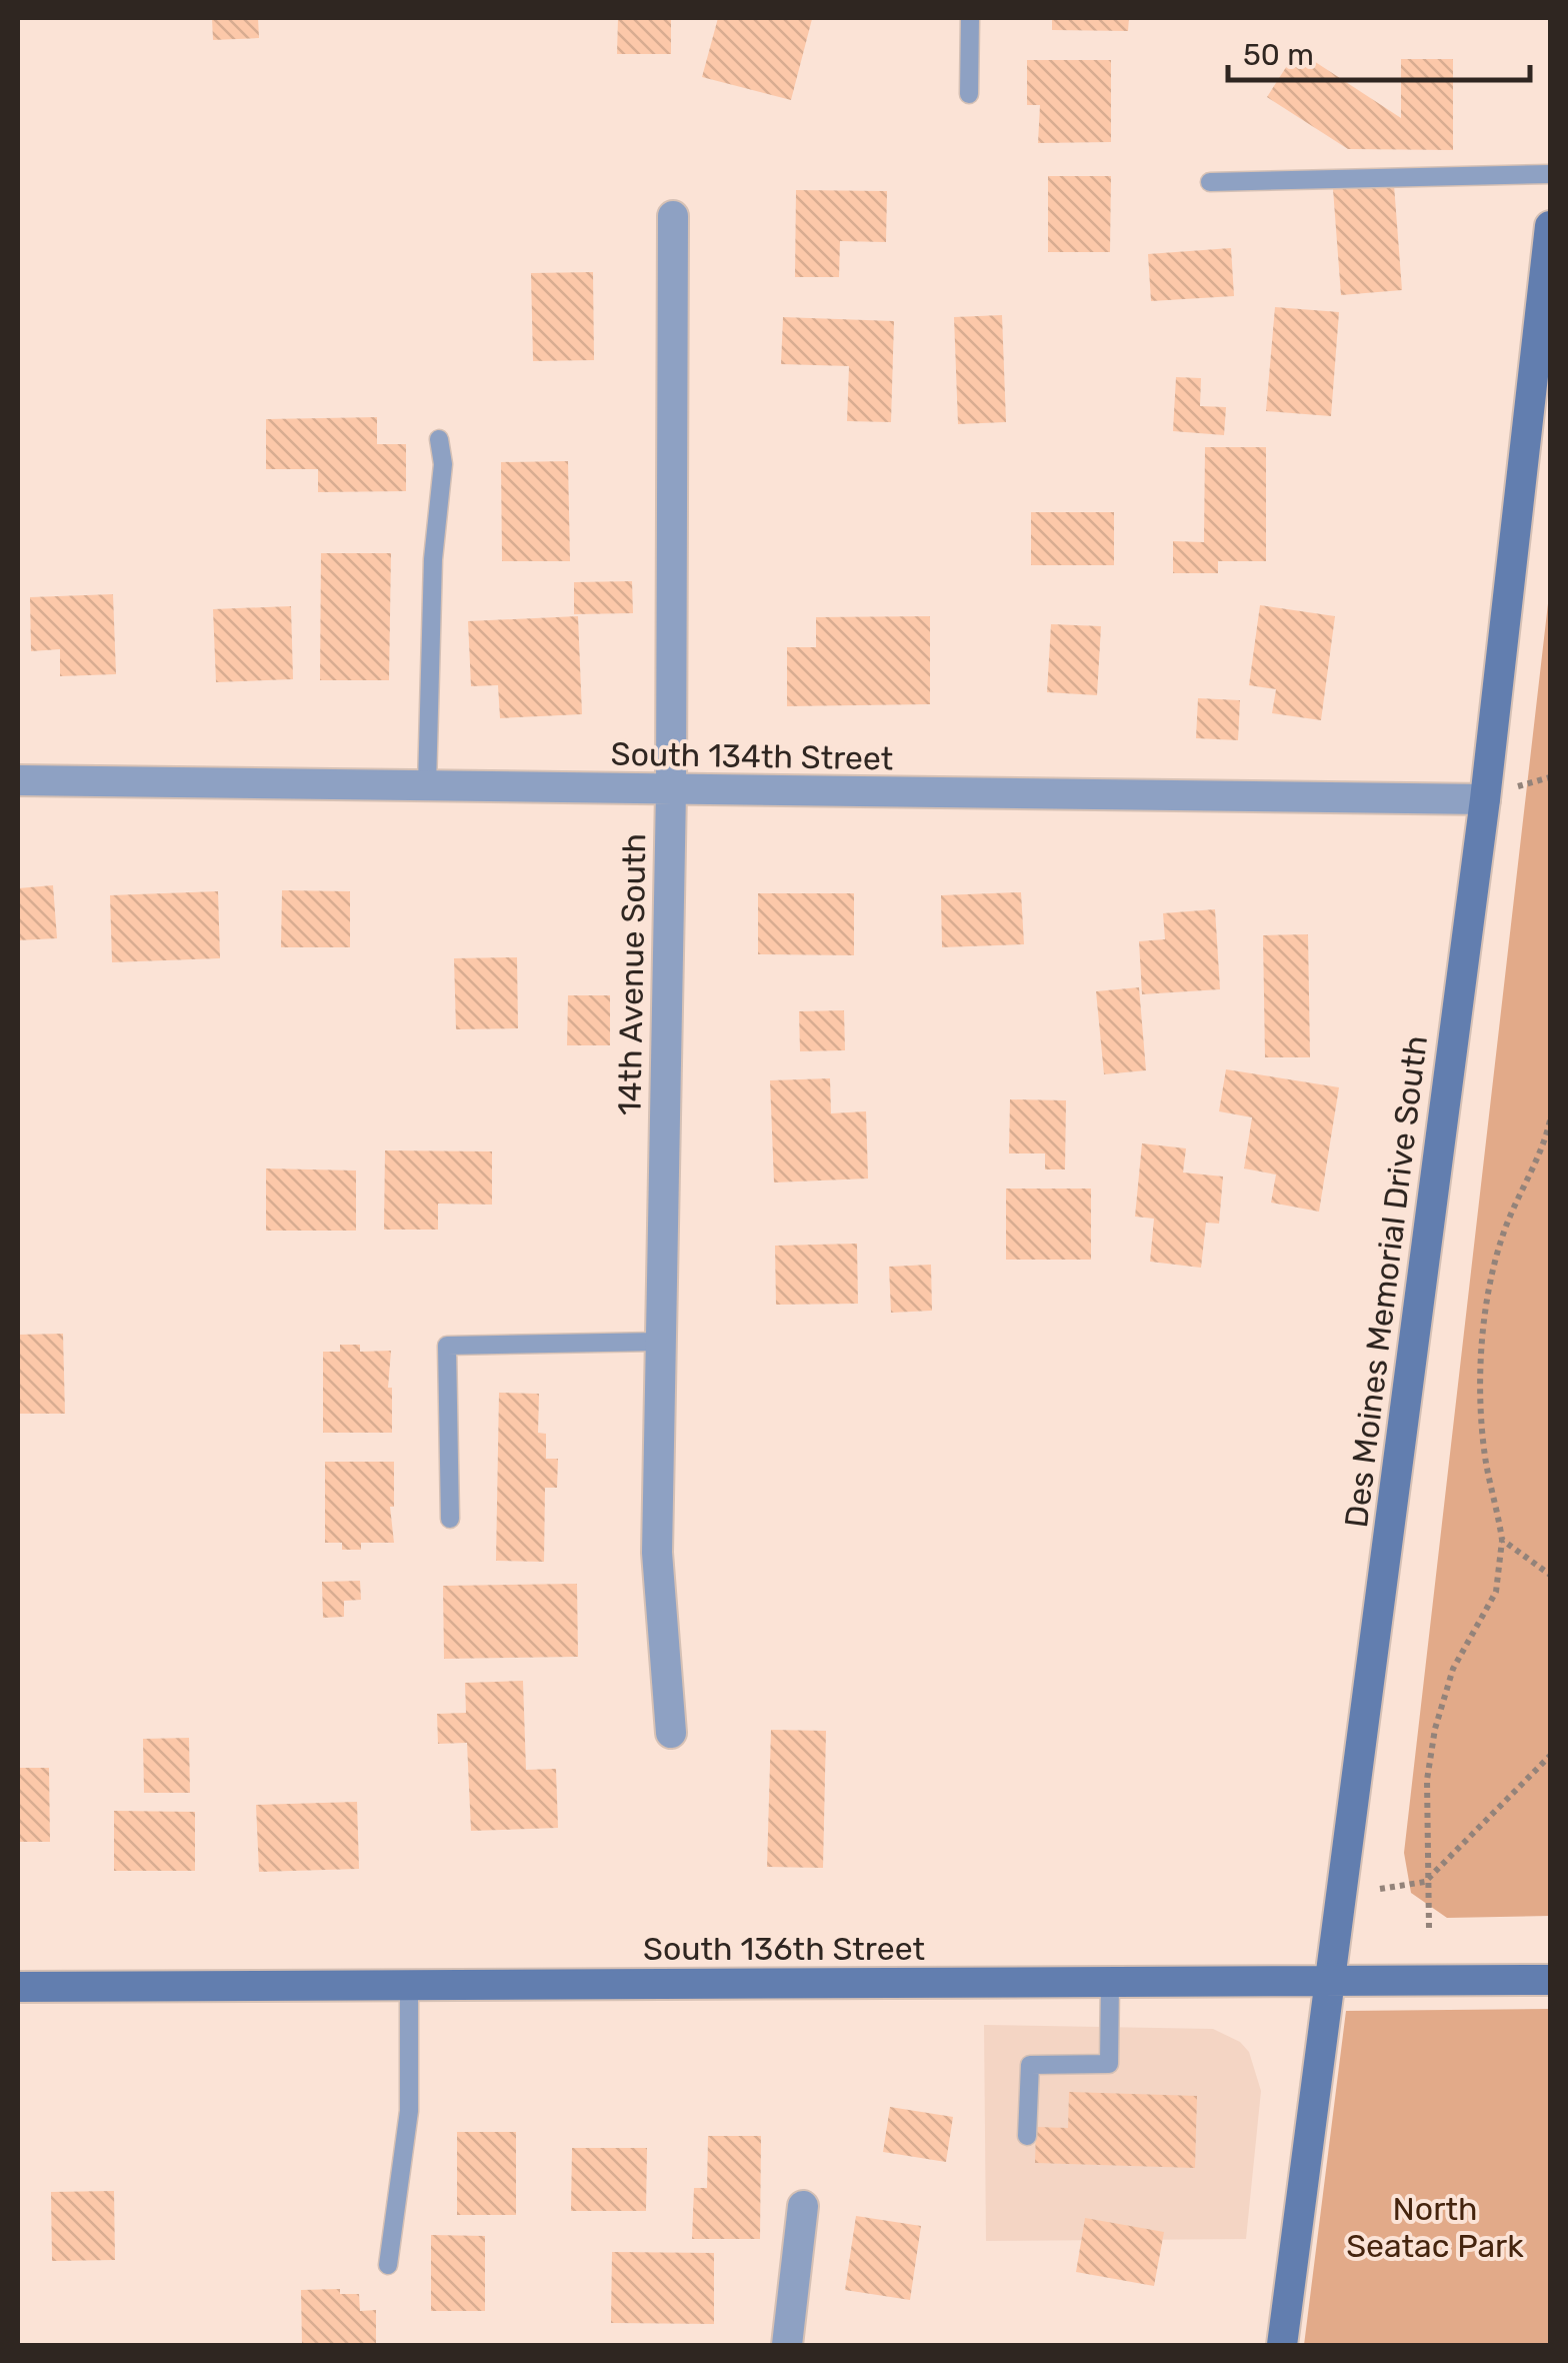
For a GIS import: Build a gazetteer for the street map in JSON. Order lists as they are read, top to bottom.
{
  "streets": {
    "main road": ["Des Moines Memorial Drive South", "South 136th Street"],
    "street": ["South 134th Street", "14th Avenue South"]
  },
  "crossings": [
    ["South 134th Street", "14th Avenue South"],
    ["South 134th Street", "Des Moines Memorial Drive South"],
    ["Des Moines Memorial Drive South", "South 136th Street"]
  ],
  "parks": ["North Seatac Park"],
  "scale_bar": "50 m"
}
